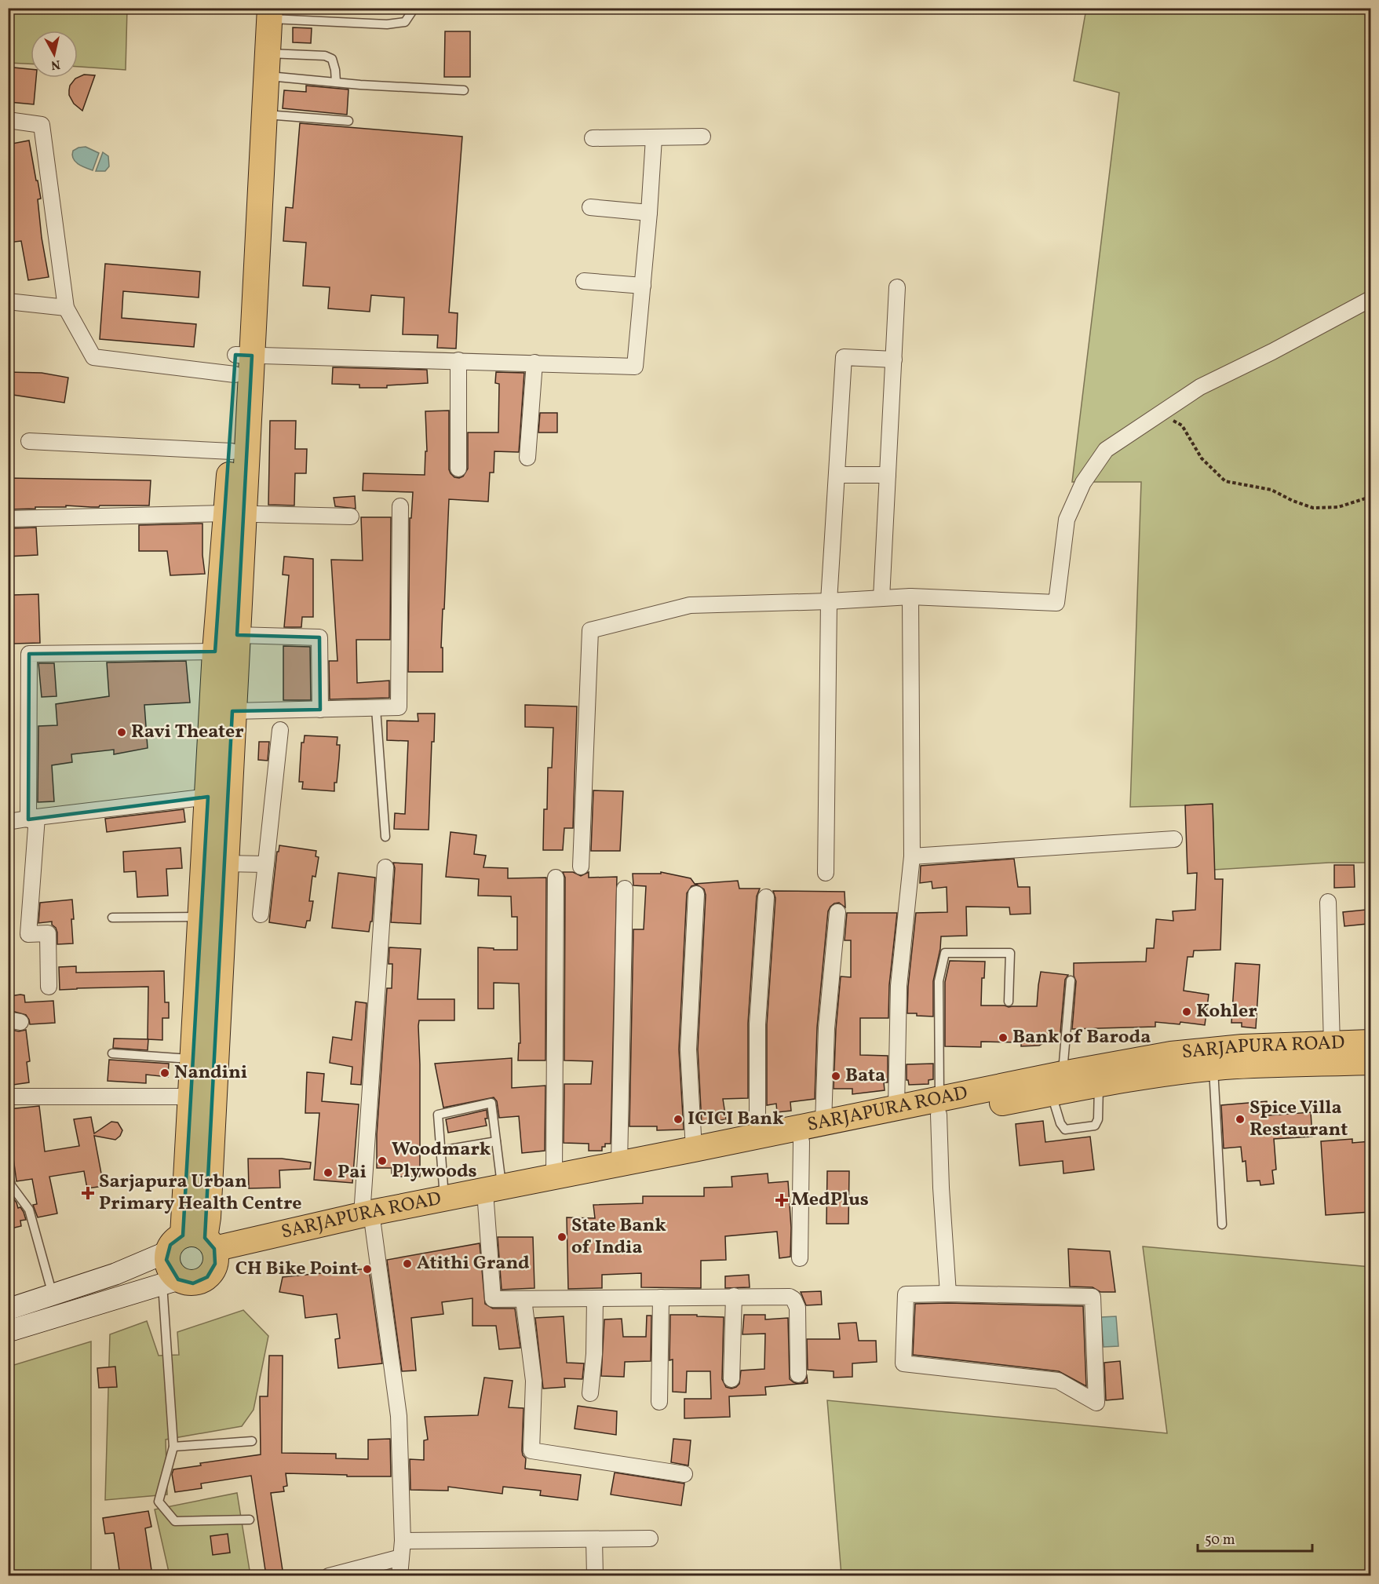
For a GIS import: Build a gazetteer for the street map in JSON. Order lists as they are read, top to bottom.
{
  "streets": {
    "main road": ["SARJAPURA ROAD"]
  },
  "places": {
    "other": [
      "Ravi Theater",
      "Kohler",
      "Bank of Baroda",
      "Nandini",
      "Bata",
      "ICICI Bank",
      "Spice Villa Restaurant",
      "Woodmark Plywoods",
      "Pai",
      "State Bank of India",
      "Atithi Grand",
      "CH Bike Point"
    ],
    "health": ["Sarjapura Urban Primary Health Centre", "MedPlus"]
  },
  "scale_bar": "50 m",
  "north": "bottom"
}
